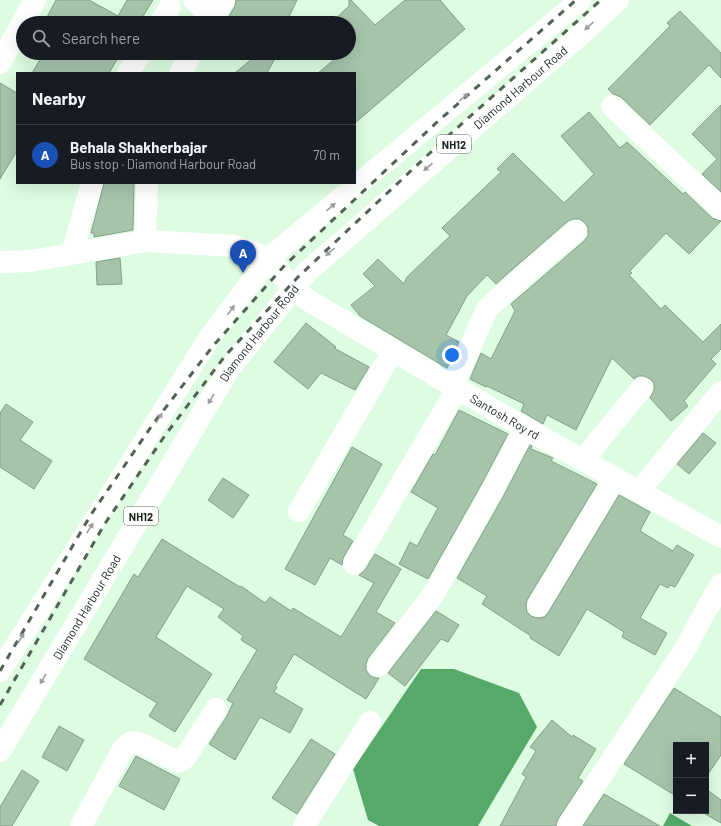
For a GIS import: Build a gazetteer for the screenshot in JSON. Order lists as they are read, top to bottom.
{
  "streets": {
    "main road": ["Diamond Harbour Road", "NH12", "Santosh Roy rd"]
  },
  "crossings": [
    ["Diamond Harbour Road", "Santosh Roy rd"]
  ],
  "page": {
    "search": "Search here",
    "heading": "Nearby",
    "list": [
      {
        "mark": "A",
        "name": "Behala Shakherbajar",
        "note": "Bus stop · Diamond Harbour Road",
        "value": "70 m"
      }
    ],
    "pins": "A",
    "map_buttons": ["+", "−"]
  }
}
